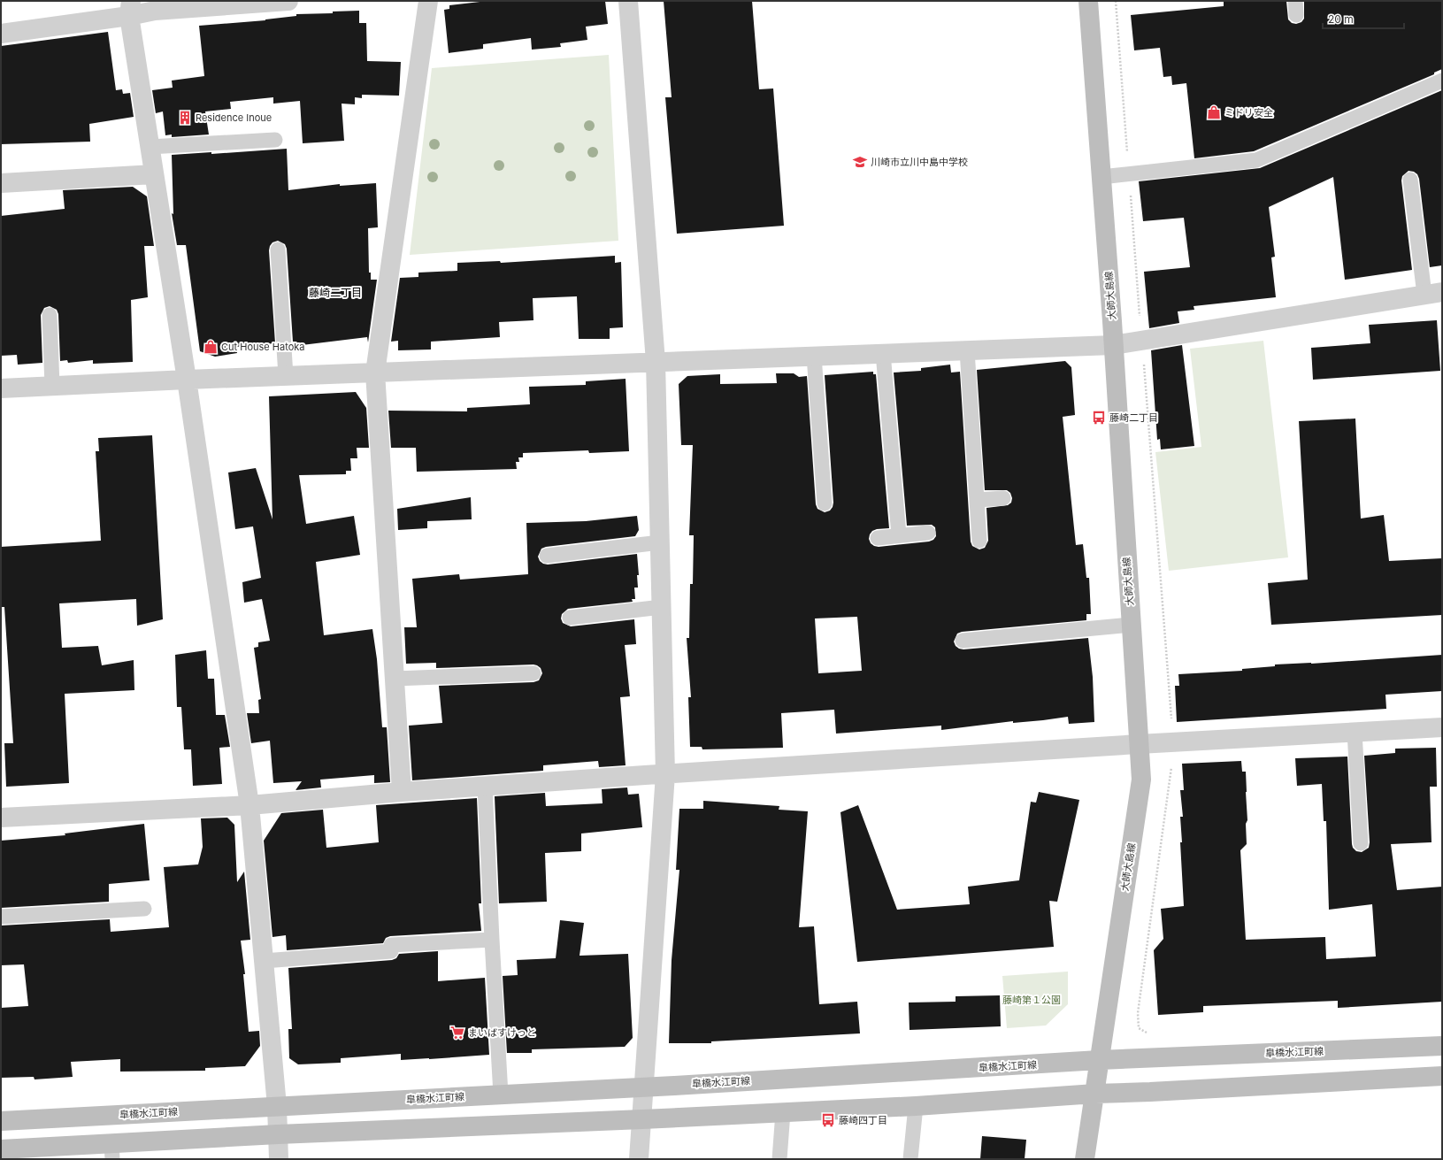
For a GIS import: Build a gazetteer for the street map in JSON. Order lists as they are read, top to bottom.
{
  "streets": {
    "street": ["大師大島線", "皐橋水江町線"]
  },
  "crossings": [
    ["大師大島線", "皐橋水江町線"]
  ],
  "districts": ["藤崎二丁目"],
  "parks": ["藤崎第１公園"],
  "places": {
    "shop": ["ミドリ安全", "Cut House Hatoka"],
    "building": ["Residence Inoue"],
    "school or university": ["川崎市立川中島中学校"],
    "bus stop": ["藤崎二丁目", "藤崎四丁目"],
    "supermarket": ["まいばすけっと"]
  },
  "scale_bar": "20 m"
}
